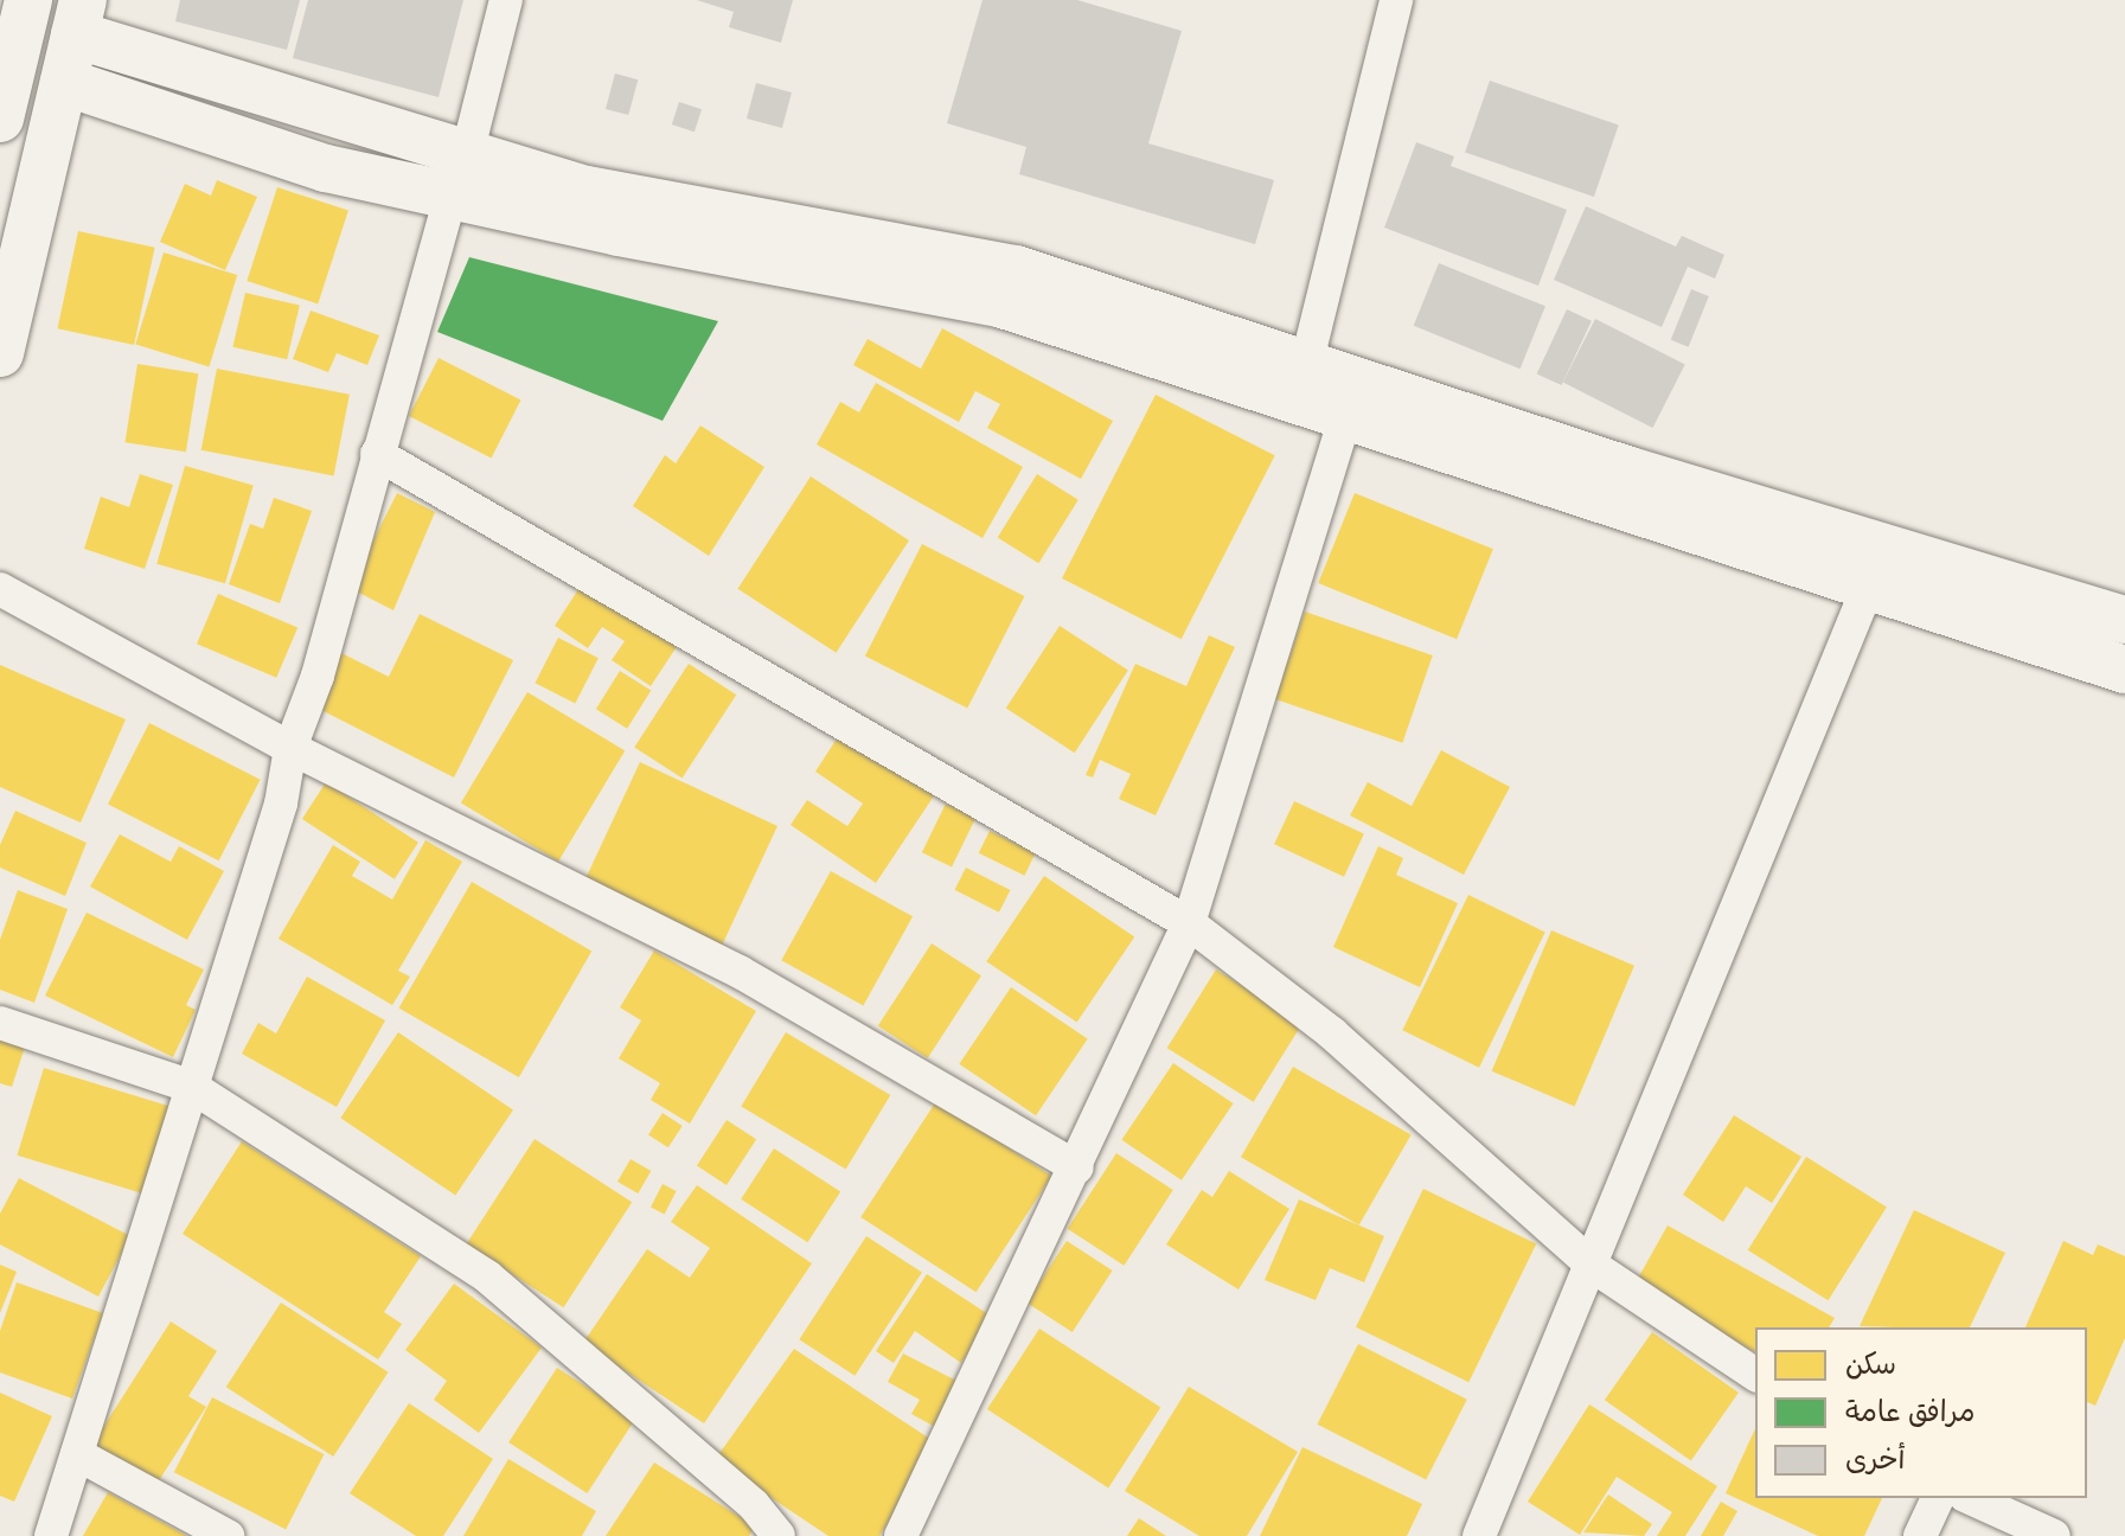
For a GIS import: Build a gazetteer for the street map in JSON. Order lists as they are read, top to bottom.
{
  "legend": ["سكن", "مرافق عامة", "أخرى"]
}
